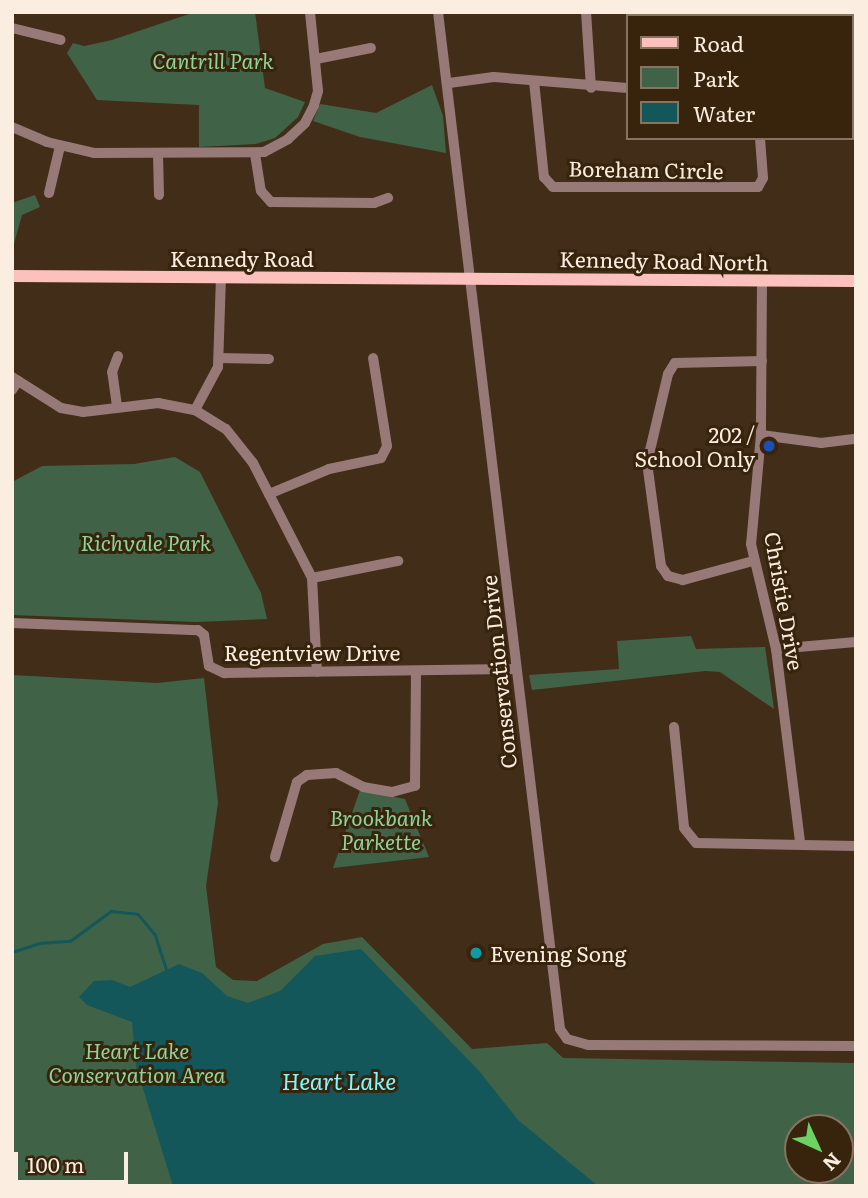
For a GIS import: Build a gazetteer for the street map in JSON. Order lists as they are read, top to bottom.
{
  "streets": {
    "main road": ["Kennedy Road", "Kennedy Road North"],
    "street": [
      "Boreham Circle",
      "Christie Drive",
      "Regentview Drive",
      "Conservation Drive"
    ]
  },
  "crossings": [
    ["Kennedy Road", "Kennedy Road North"],
    ["Kennedy Road", "Conservation Drive"],
    ["Kennedy Road North", "Christie Drive"],
    ["Kennedy Road North", "Conservation Drive"],
    ["Regentview Drive", "Conservation Drive"]
  ],
  "water": ["Heart Lake"],
  "parks": [
    "Cantrill Park",
    "Richvale Park",
    "Brookbank Parkette",
    "Heart Lake Conservation Area"
  ],
  "places": ["202 / School Only", "Evening Song"],
  "legend": ["Road", "Park", "Water"],
  "scale_bar": "100 m",
  "north": "bottom right"
}
